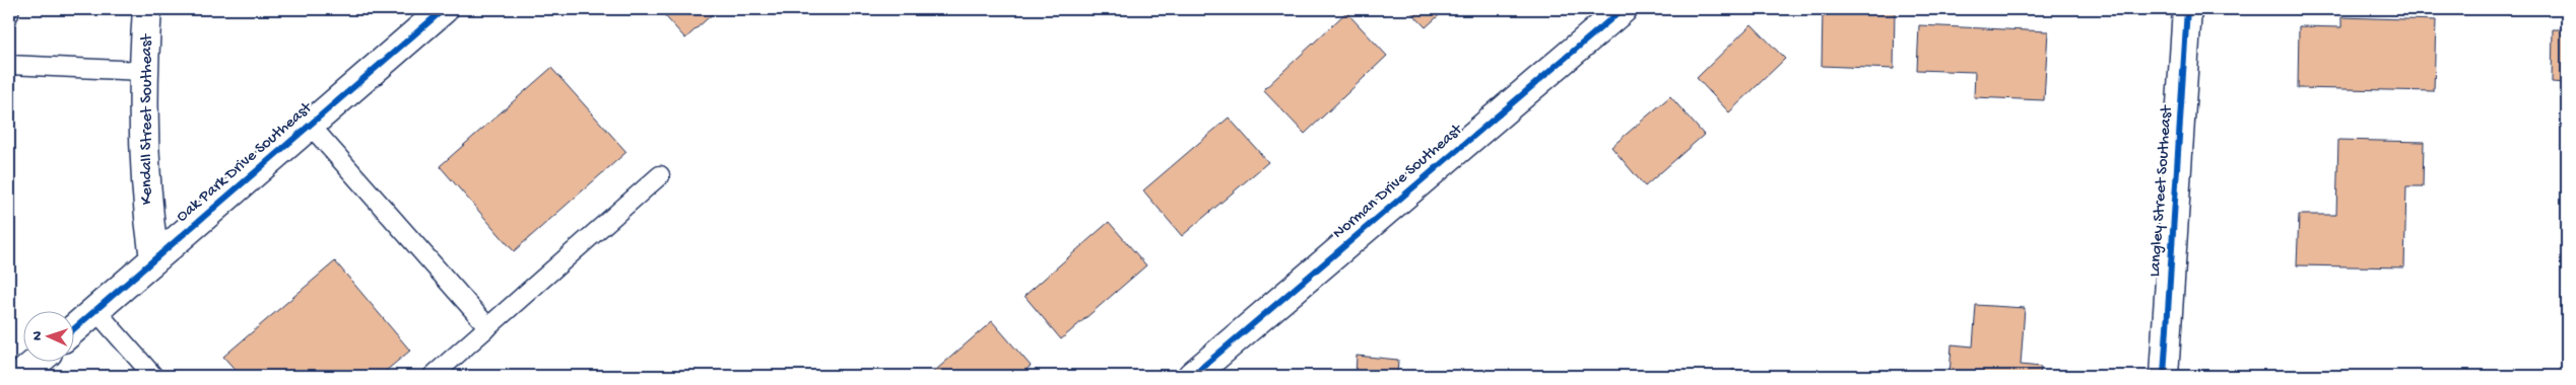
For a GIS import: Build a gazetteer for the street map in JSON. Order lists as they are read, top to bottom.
{
  "streets": {
    "street": [
      "Kendall Street Southeast",
      "Oak Park Drive Southeast",
      "Norman Drive Southeast",
      "Langley Street Southeast"
    ]
  },
  "crossings": [
    ["Kendall Street Southeast", "Oak Park Drive Southeast"]
  ],
  "north": "left"
}
